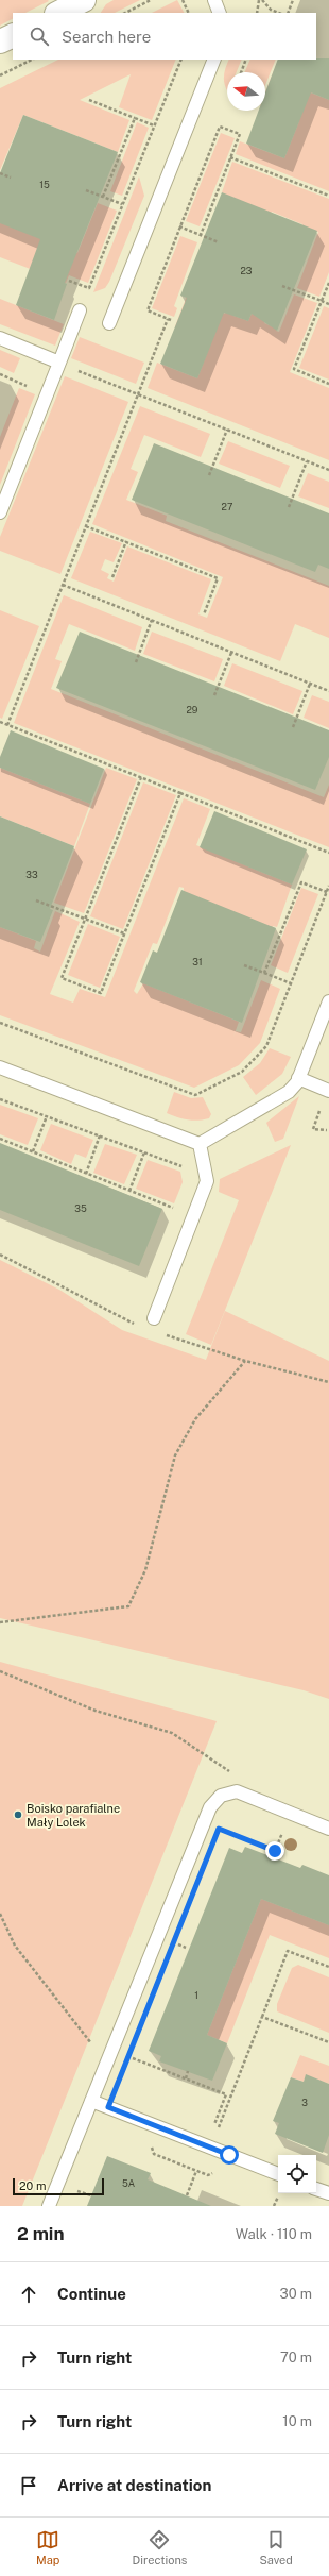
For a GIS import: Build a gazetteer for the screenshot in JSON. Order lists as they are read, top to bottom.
{
  "places": ["Boisko parafialne Mały Lolek"],
  "house_numbers": [
    "15",
    "23",
    "27",
    "29",
    "33",
    "31",
    "35",
    "1",
    "3",
    "5A"
  ],
  "scale_bar": "20 m",
  "north": "left",
  "page": {
    "search": "Search here",
    "scale": "20 m",
    "heading": ["2 min", "Walk · 110 m"],
    "list": [
      ["Continue", "30 m"],
      ["Turn right", "70 m"],
      ["Turn right", "10 m"],
      "Arrive at destination"
    ],
    "nav": ["Map", "Directions", "Saved"]
  }
}
